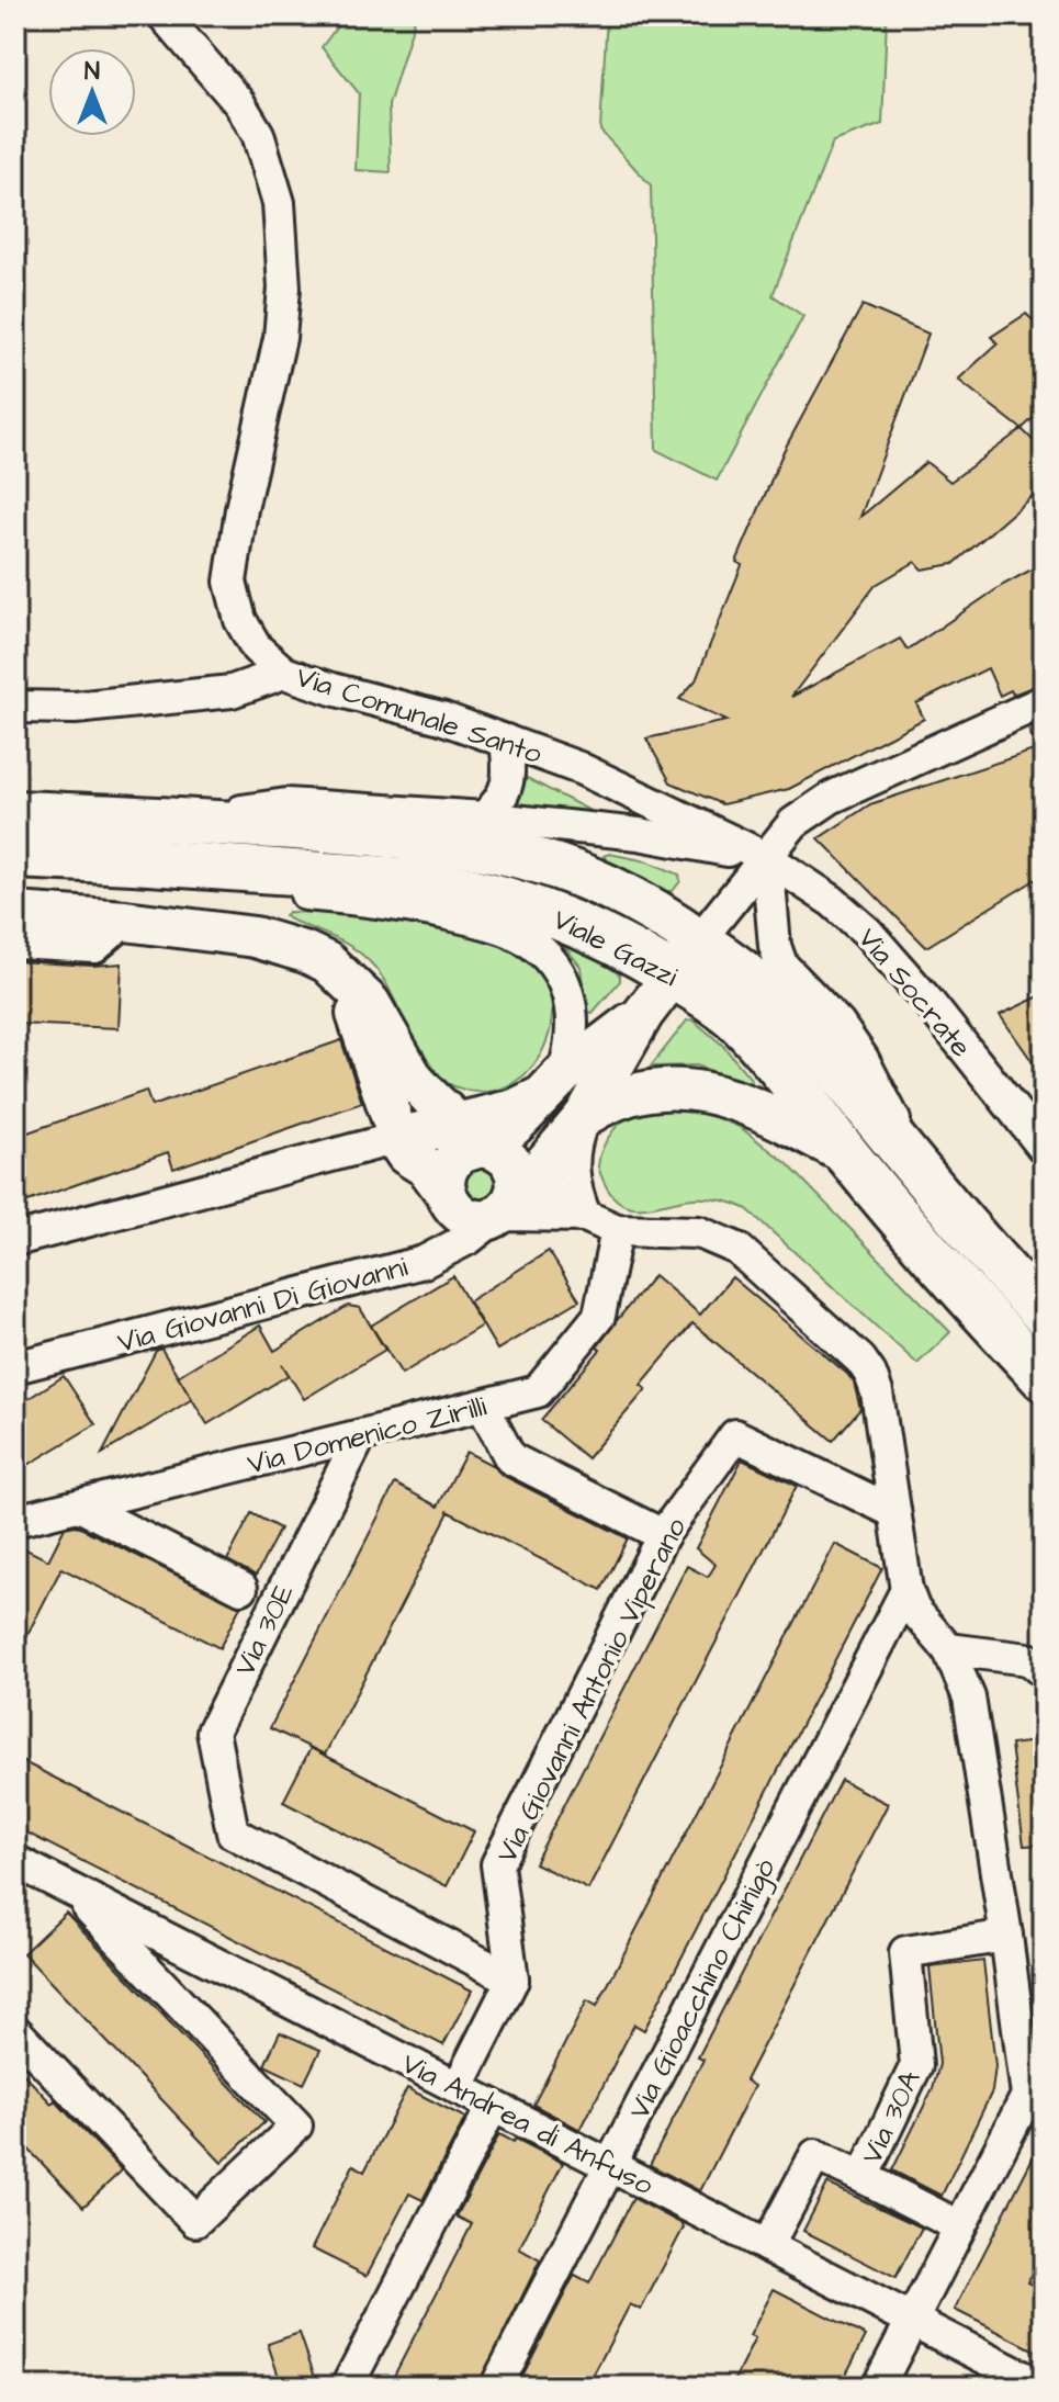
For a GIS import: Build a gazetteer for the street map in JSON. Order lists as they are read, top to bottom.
{
  "streets": {
    "main road": ["Viale Gazzi"],
    "street": [
      "Via Comunale Santo",
      "Via Socrate",
      "Via Giovanni Di Giovanni",
      "Via Domenico Zirilli",
      "Via 30E",
      "Via Giovanni Antonio Viperano",
      "Via Gioacchino Chinigò",
      "Via 30A",
      "Via Andrea di Anfuso"
    ]
  },
  "crossings": [
    ["Via Comunale Santo", "Via Socrate"],
    ["Via Domenico Zirilli", "Via 30E"],
    ["Via 30E", "Via Giovanni Antonio Viperano"],
    ["Via Gioacchino Chinigò", "Via Andrea di Anfuso"],
    ["Via 30A", "Via Andrea di Anfuso"]
  ],
  "north": "top"
}
